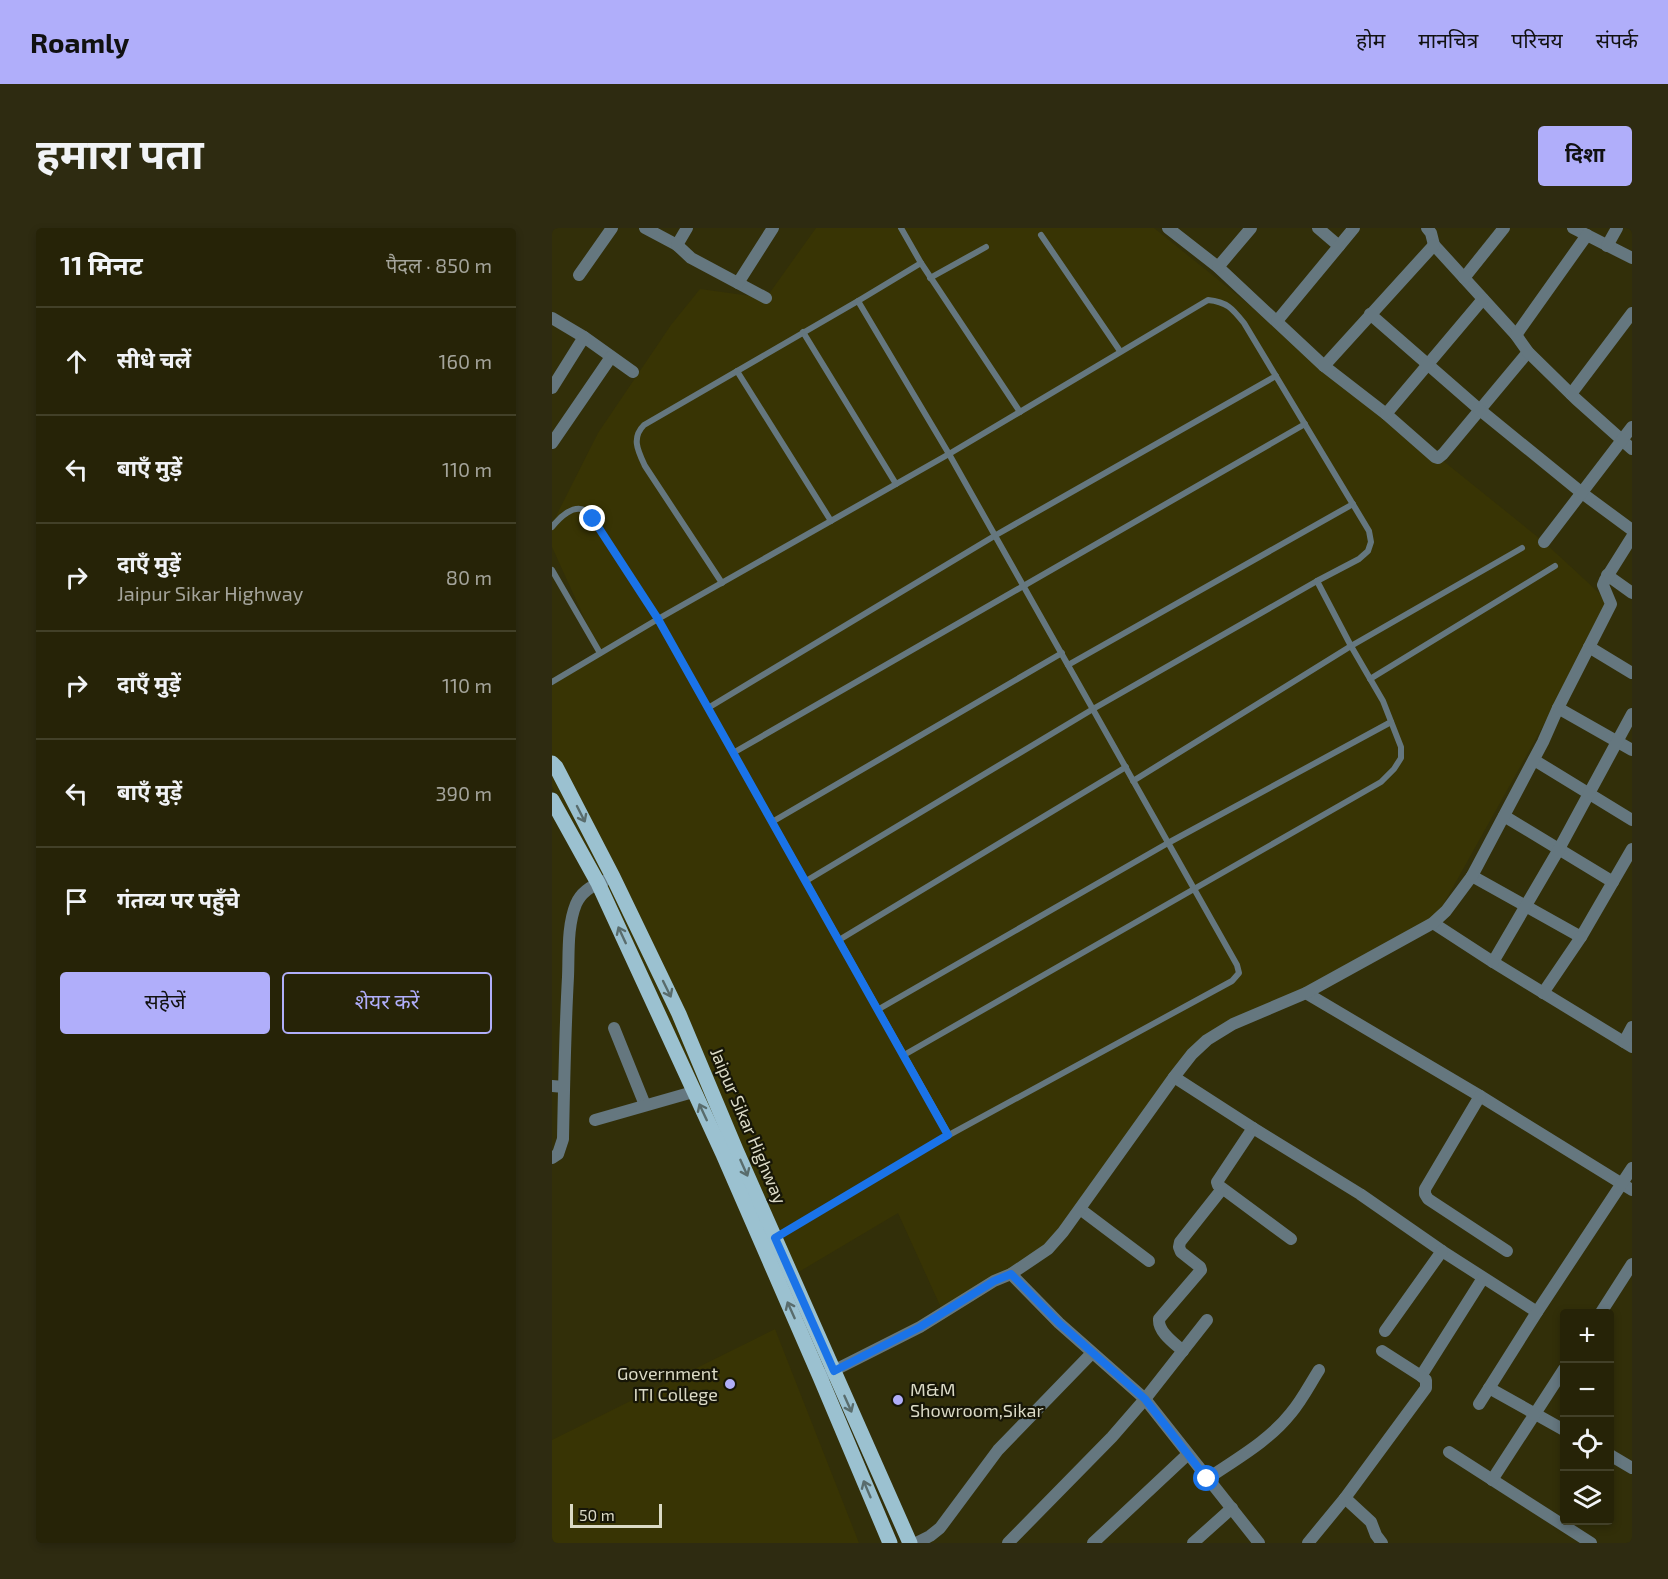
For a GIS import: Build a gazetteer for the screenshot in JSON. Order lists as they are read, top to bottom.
{
  "streets": {
    "main road": ["Jaipur Sikar Highway"]
  },
  "places": ["Government ITI College", "M&M Showroom,Sikar"],
  "scale_bar": "50 m",
  "page": {
    "header": "Roamly",
    "nav": [
      "होम",
      "मानचित्र",
      "परिचय",
      "संपर्क"
    ],
    "buttons": [
      "दिशा",
      ["सहेजें", "शेयर करें"]
    ],
    "title": "हमारा पता",
    "heading": ["11 मिनट", "पैदल · 850 m"],
    "list": [
      ["सीधे चलें", "160 m"],
      ["बाएँ मुड़ें", "110 m"],
      ["दाएँ मुड़ें", "Jaipur Sikar Highway", "80 m"],
      ["दाएँ मुड़ें", "110 m"],
      ["बाएँ मुड़ें", "390 m"],
      "गंतव्य पर पहुँचे"
    ],
    "map_buttons": ["+", "−"],
    "scale": "50 m"
  }
}
